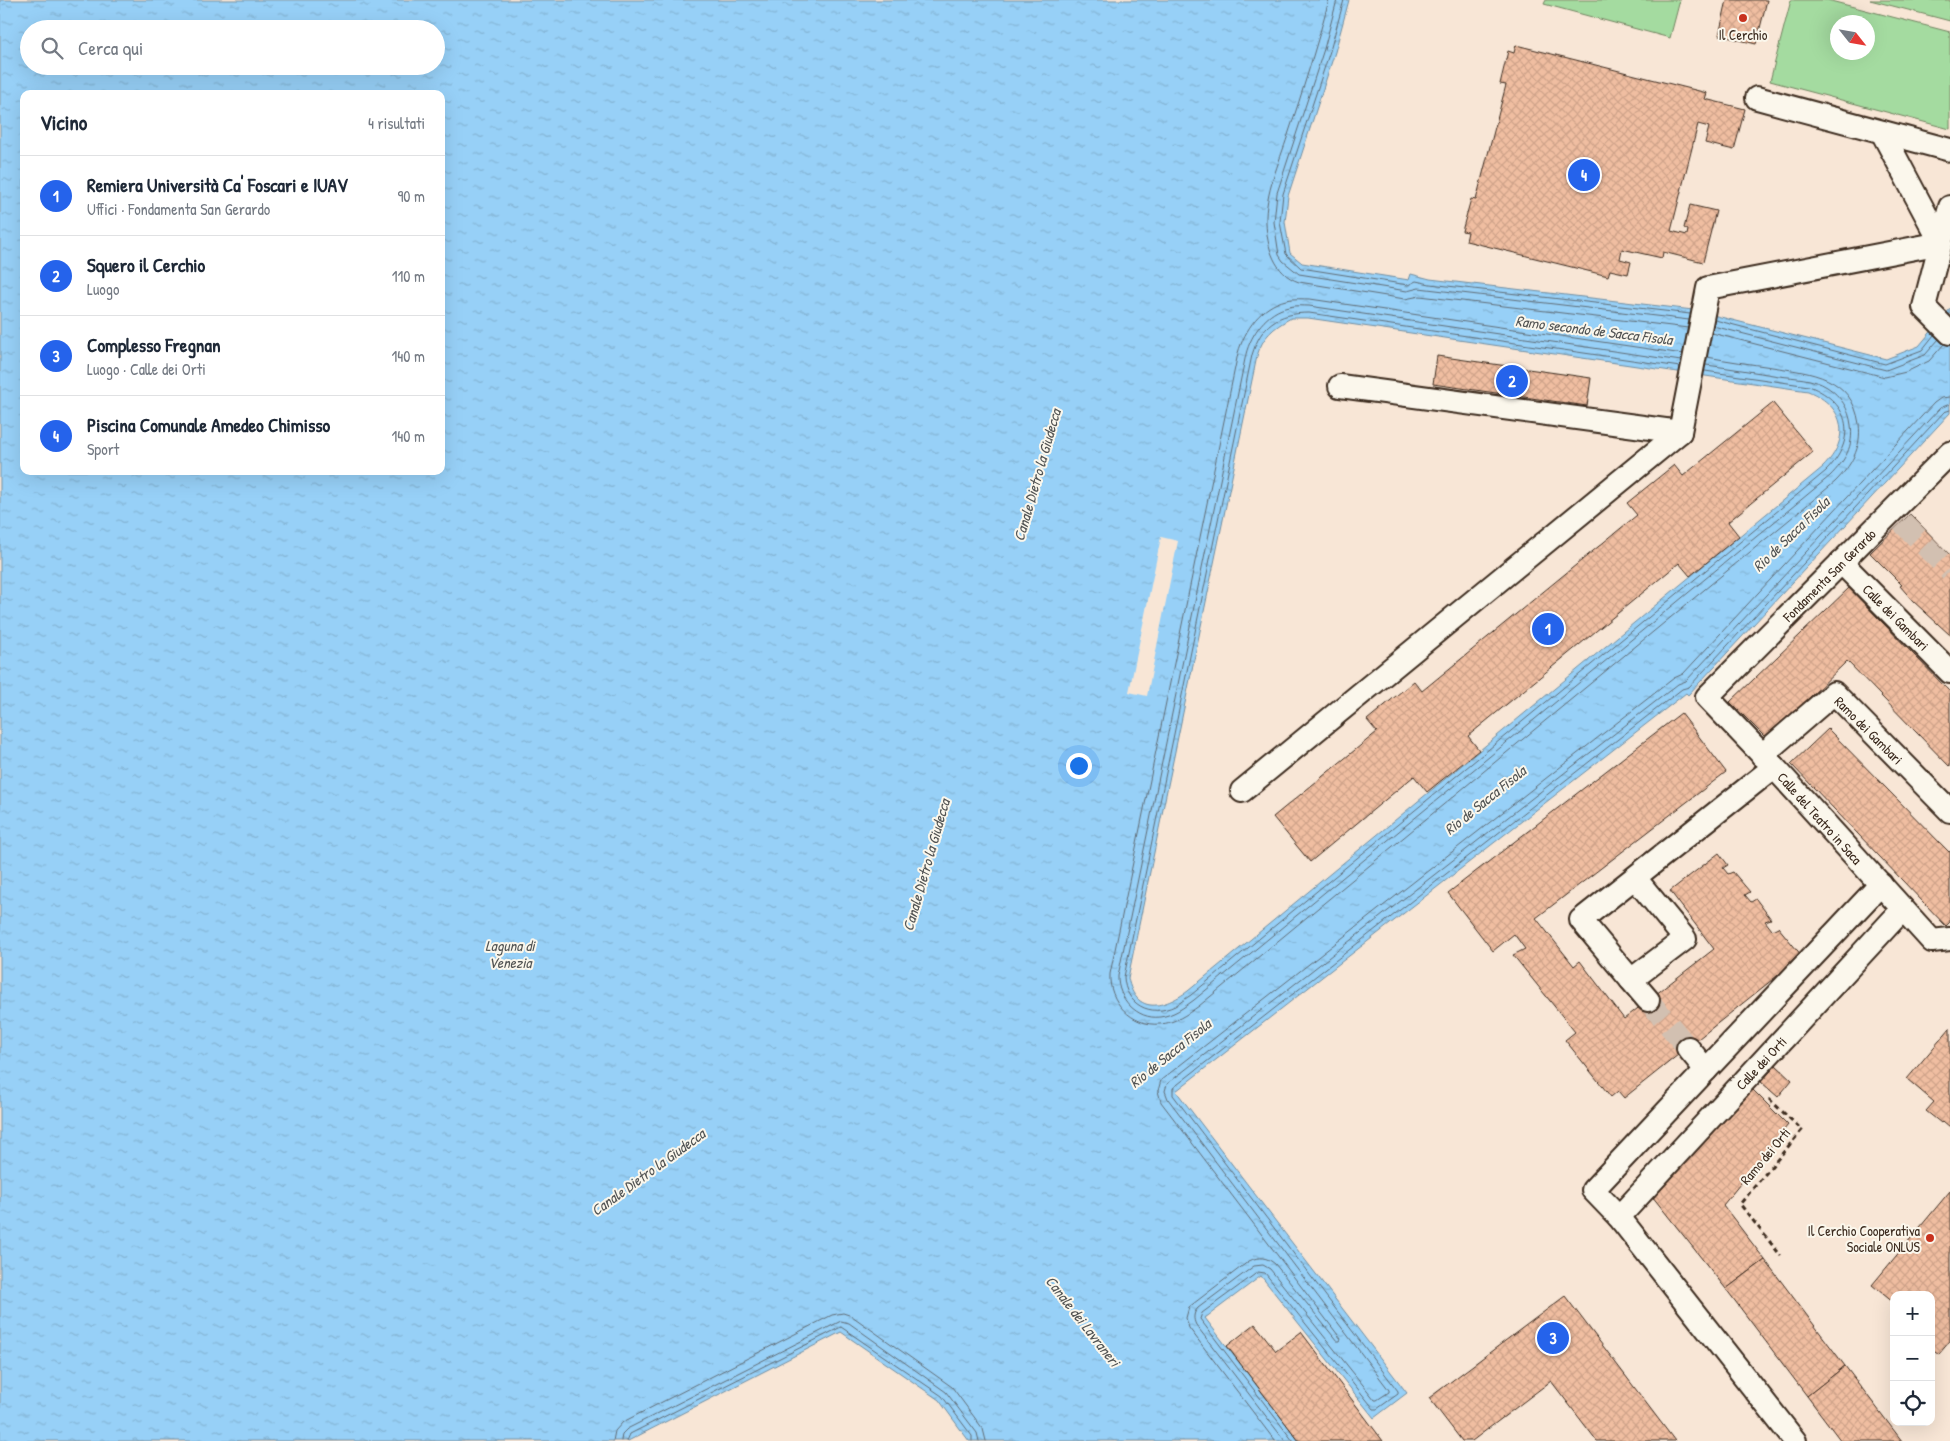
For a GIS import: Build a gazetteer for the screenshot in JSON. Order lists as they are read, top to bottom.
{
  "streets": {
    "street": [
      "Fondamenta San Gerardo",
      "Calle dei Gambari",
      "Ramo dei Gambari",
      "Calle del Teatro in Saca",
      "Calle dei Orti"
    ],
    "path": ["Ramo dei Orti"]
  },
  "crossings": [
    ["Fondamenta San Gerardo", "Calle dei Gambari"],
    ["Fondamenta San Gerardo", "Calle del Teatro in Saca"],
    ["Ramo dei Gambari", "Calle del Teatro in Saca"],
    ["Calle del Teatro in Saca", "Calle dei Orti"],
    ["Calle dei Orti", "Ramo dei Orti"]
  ],
  "water": [
    "Ramo secondo de Sacca Fisola",
    "Canale Dietro la Giudecca",
    "Rio de Sacca Fisola",
    "Laguna di Venezia",
    "Canale dei Lavraneri"
  ],
  "places": ["Il Cerchio", "Il Cerchio Cooperativa Sociale ONLUS"],
  "north": "bottom right",
  "page": {
    "search": "Cerca qui",
    "heading": ["Vicino", "4 risultati"],
    "list": [
      {
        "mark": "1",
        "name": "Remiera Università Ca' Foscari e IUAV",
        "note": "Uffici · Fondamenta San Gerardo",
        "value": "90 m"
      },
      {
        "mark": "2",
        "name": "Squero il Cerchio",
        "note": "Luogo",
        "value": "110 m"
      },
      {
        "mark": "3",
        "name": "Complesso Fregnan",
        "note": "Luogo · Calle dei Orti",
        "value": "140 m"
      },
      {
        "mark": "4",
        "name": "Piscina Comunale Amedeo Chimisso",
        "note": "Sport",
        "value": "140 m"
      }
    ],
    "pins": [
      "4",
      "2",
      "1",
      "3"
    ],
    "map_buttons": ["+", "−"]
  }
}
